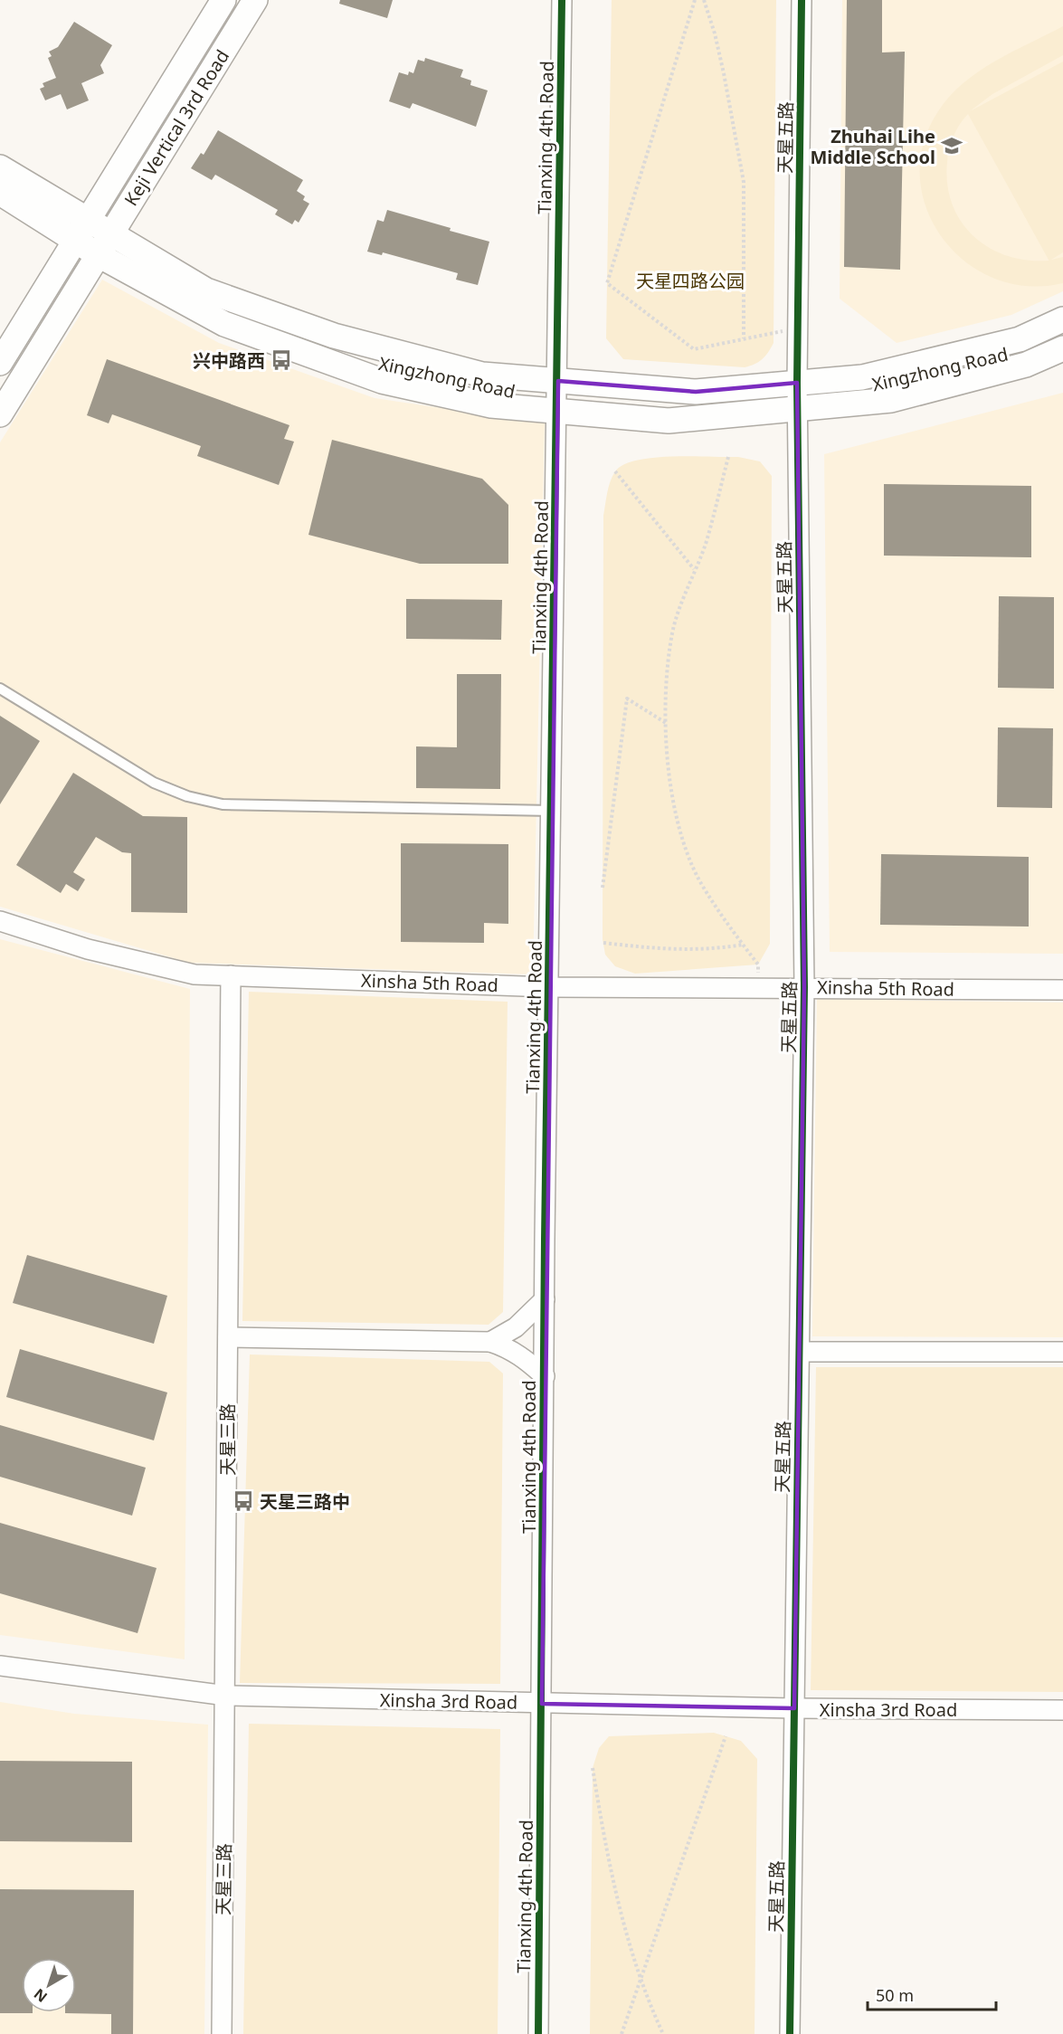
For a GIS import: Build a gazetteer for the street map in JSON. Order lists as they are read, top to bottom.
{
  "streets": {
    "street": [
      "Keji Vertical 3rd Road",
      "Tianxing 4th Road",
      "天星五路",
      "Xingzhong Road",
      "Xinsha 5th Road",
      "天星三路",
      "Xinsha 3rd Road"
    ]
  },
  "crossings": [
    ["Keji Vertical 3rd Road", "Xingzhong Road"],
    ["Tianxing 4th Road", "Xingzhong Road"],
    ["Tianxing 4th Road", "Xinsha 5th Road"],
    ["Tianxing 4th Road", "Xinsha 3rd Road"],
    ["天星五路", "Xingzhong Road"],
    ["天星五路", "Xinsha 5th Road"],
    ["天星五路", "Xinsha 3rd Road"],
    ["Xinsha 5th Road", "天星三路"],
    ["天星三路", "Xinsha 3rd Road"]
  ],
  "parks": ["天星四路公园"],
  "places": {
    "school or university": ["Zhuhai Lihe Middle School"],
    "bus stop": ["兴中路西", "天星三路中"]
  },
  "scale_bar": "50 m",
  "north": "bottom left"
}
